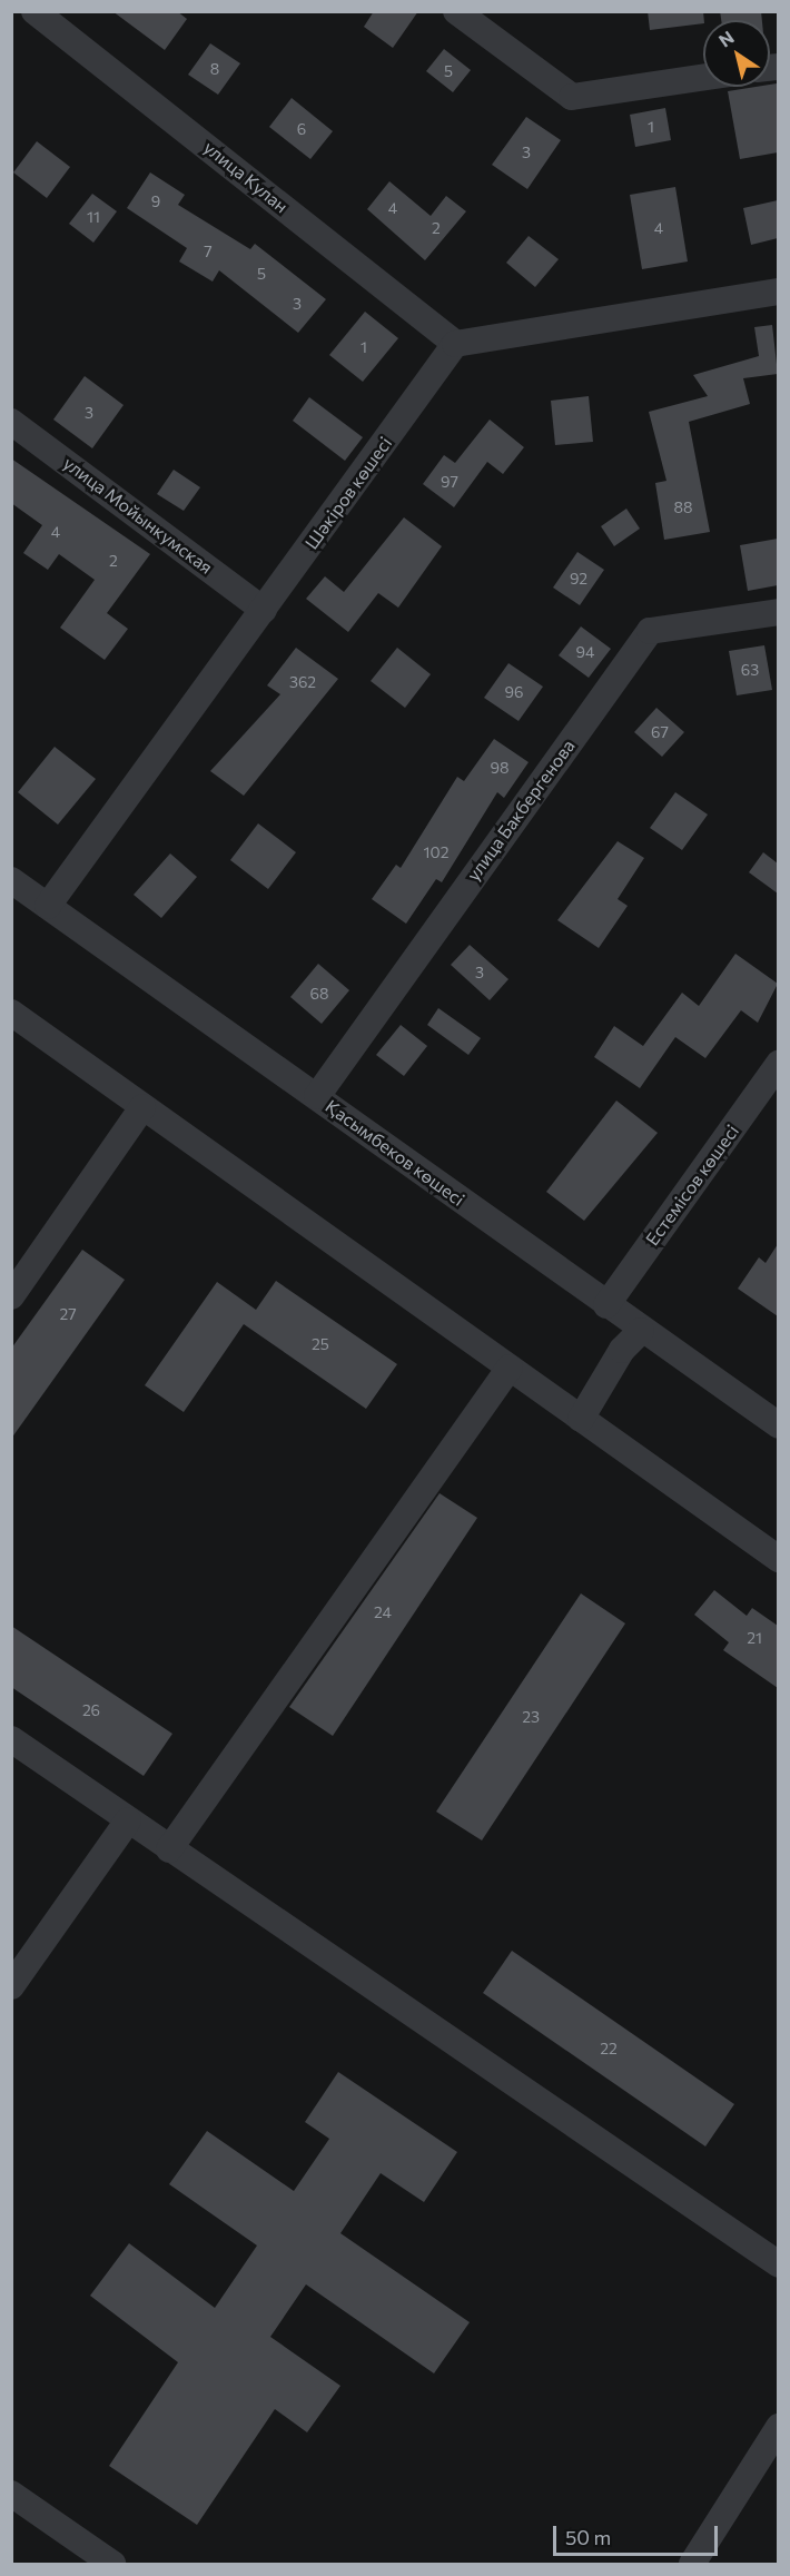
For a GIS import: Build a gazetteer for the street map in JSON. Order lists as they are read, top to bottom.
{
  "streets": {
    "street": [
      "улица Кулан",
      "Шәкіров көшесі",
      "улица Мойынкумская",
      "улица Бакбергенова",
      "Қасымбеков көшесі",
      "Естемісов көшесі"
    ]
  },
  "crossings": [
    ["улица Кулан", "Шәкіров көшесі"],
    ["Шәкіров көшесі", "улица Мойынкумская"],
    ["Шәкіров көшесі", "Қасымбеков көшесі"],
    ["улица Бакбергенова", "Қасымбеков көшесі"],
    ["Қасымбеков көшесі", "Естемісов көшесі"]
  ],
  "house_numbers": [
    "8",
    "5",
    "1",
    "6",
    "3",
    "9",
    "4",
    "11",
    "2",
    "4",
    "7",
    "5",
    "3",
    "1",
    "3",
    "97",
    "88",
    "4",
    "2",
    "92",
    "94",
    "63",
    "362",
    "96",
    "67",
    "98",
    "102",
    "3",
    "68",
    "27",
    "25",
    "24",
    "21",
    "26",
    "23",
    "22"
  ],
  "scale_bar": "50 m",
  "north": "top left"
}
